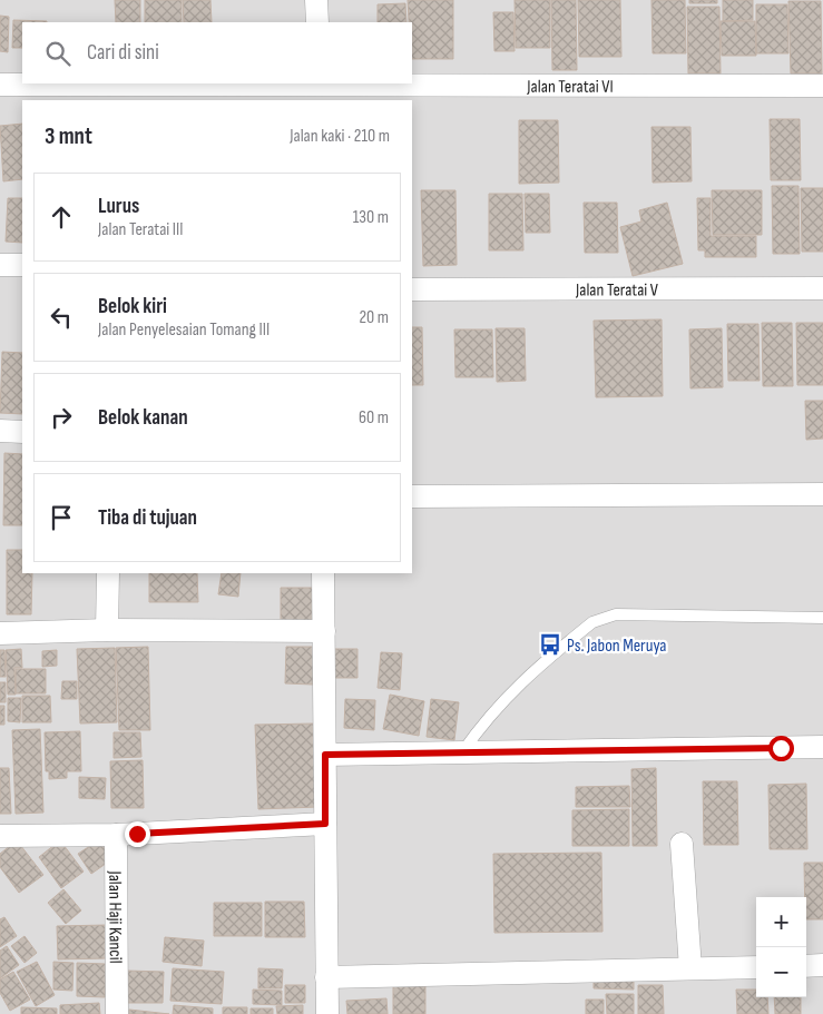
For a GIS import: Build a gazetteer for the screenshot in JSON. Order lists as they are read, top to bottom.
{
  "streets": {
    "street": ["Jalan Teratai VI", "Jalan Teratai V", "Jalan Haji Kancil"]
  },
  "places": {
    "bus stop": ["Ps. Jabon Meruya"]
  },
  "page": {
    "search": "Cari di sini",
    "heading": ["3 mnt", "Jalan kaki · 210 m"],
    "list": [
      ["Lurus", "Jalan Teratai III", "130 m"],
      ["Belok kiri", "Jalan Penyelesaian Tomang III", "20 m"],
      ["Belok kanan", "60 m"],
      "Tiba di tujuan"
    ],
    "map_buttons": ["+", "−"]
  }
}
